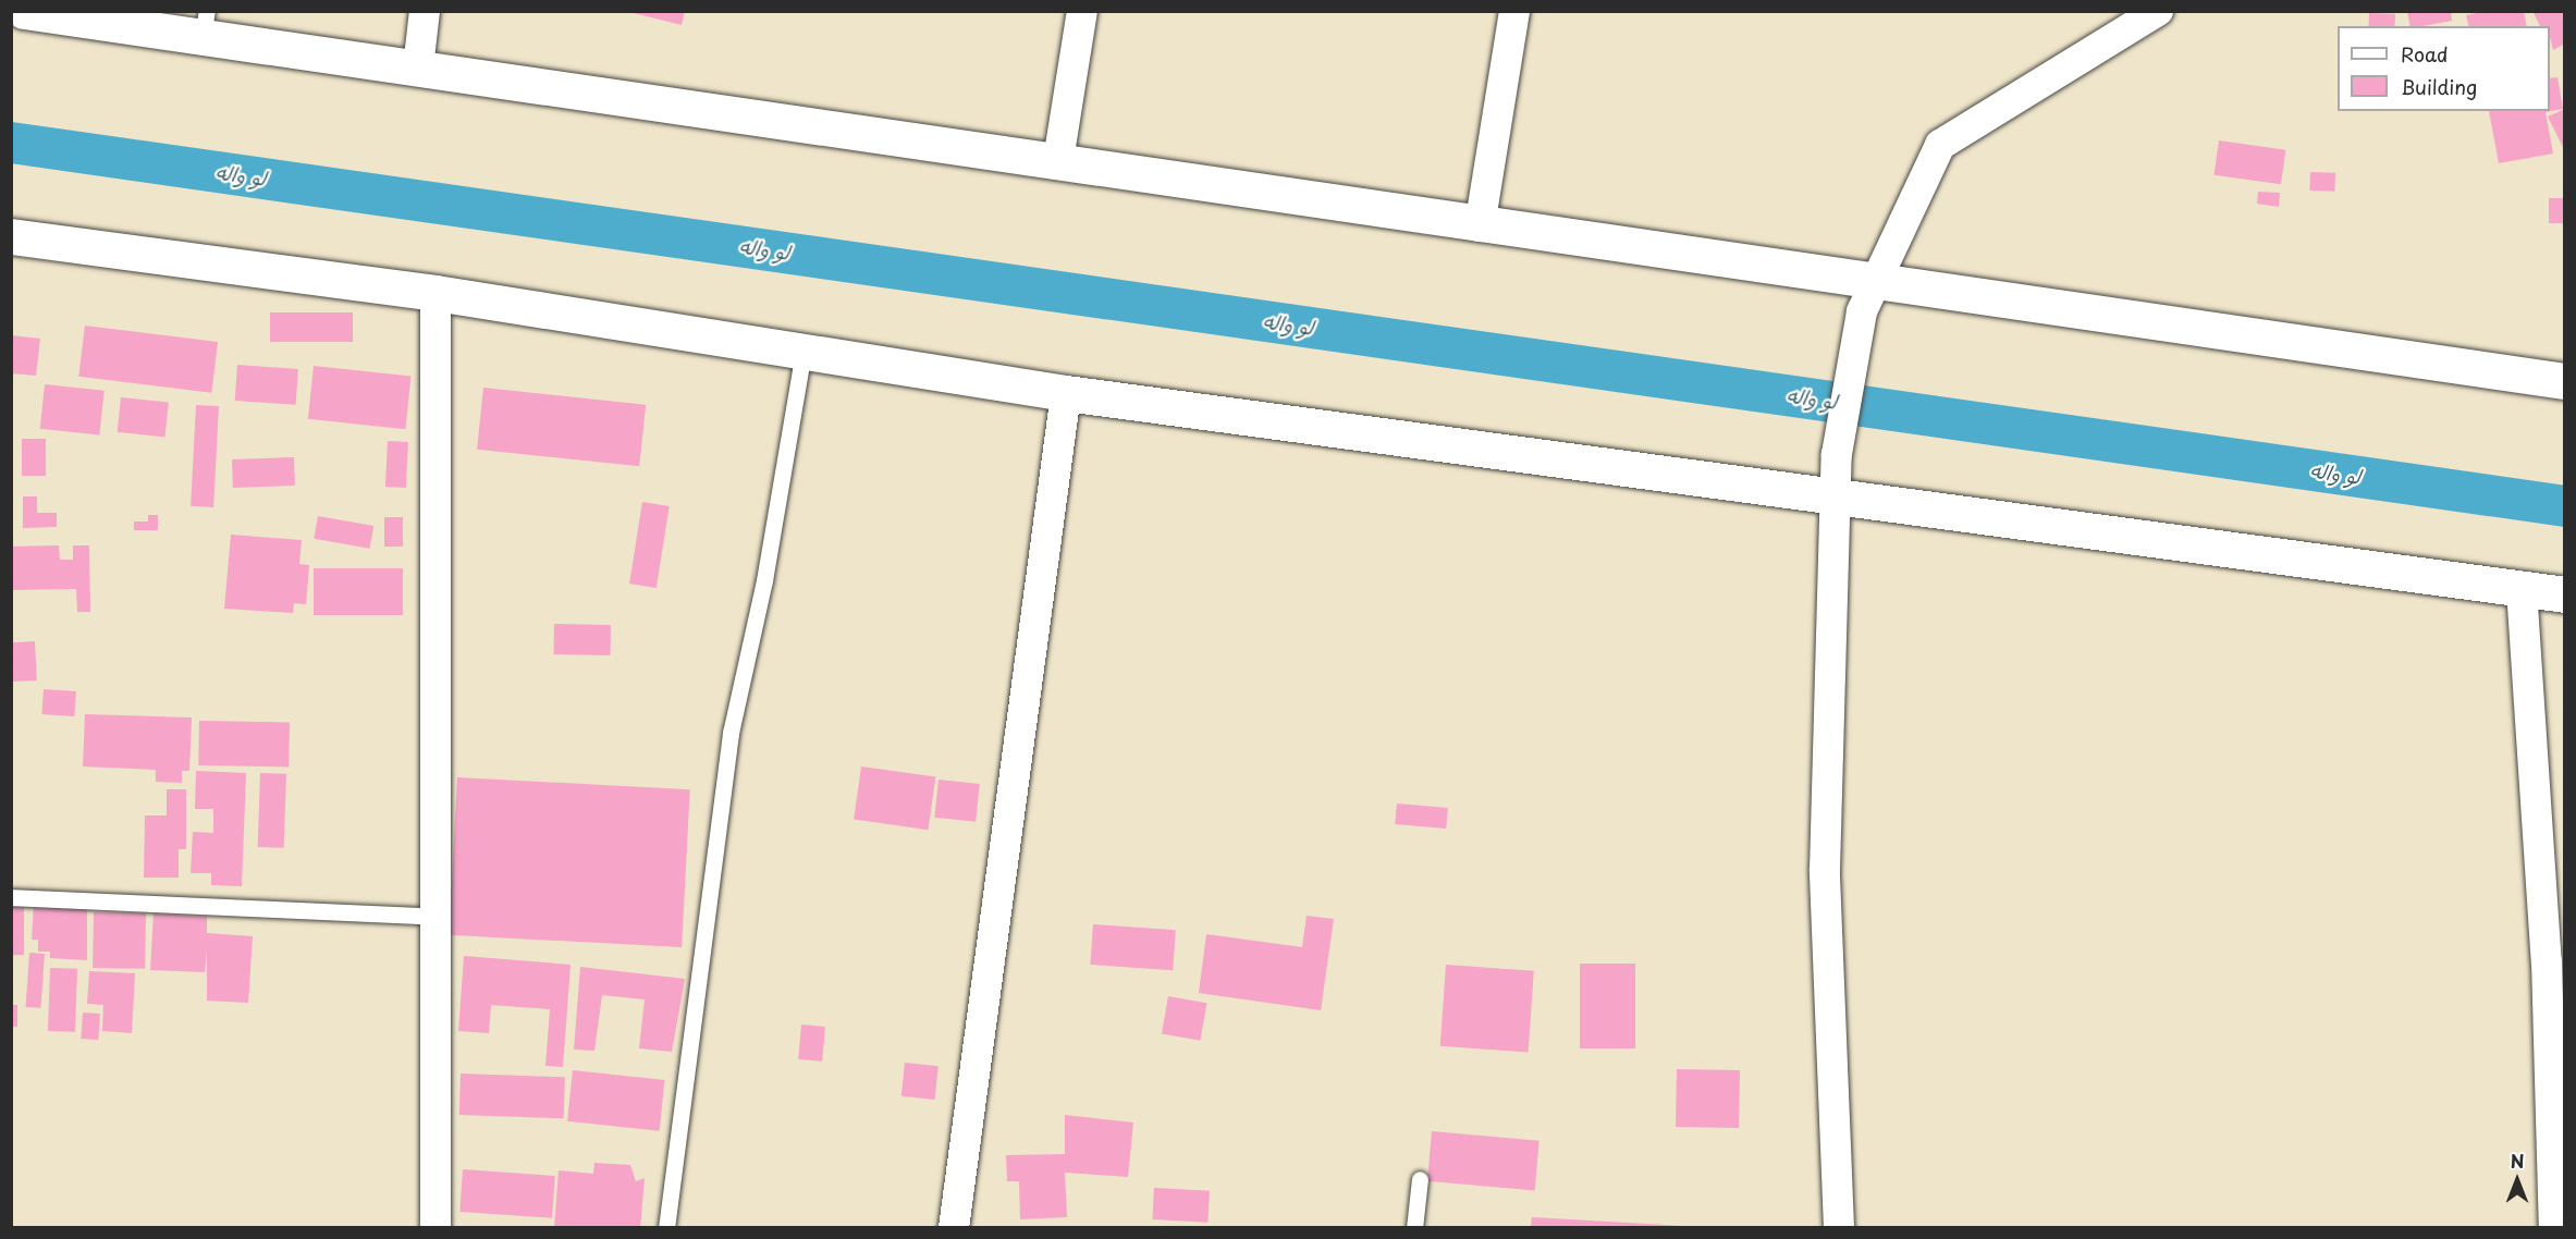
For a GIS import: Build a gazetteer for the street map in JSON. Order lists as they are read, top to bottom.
{
  "water": ["لو واله"],
  "legend": ["Road", "Building"],
  "north": "top"
}
